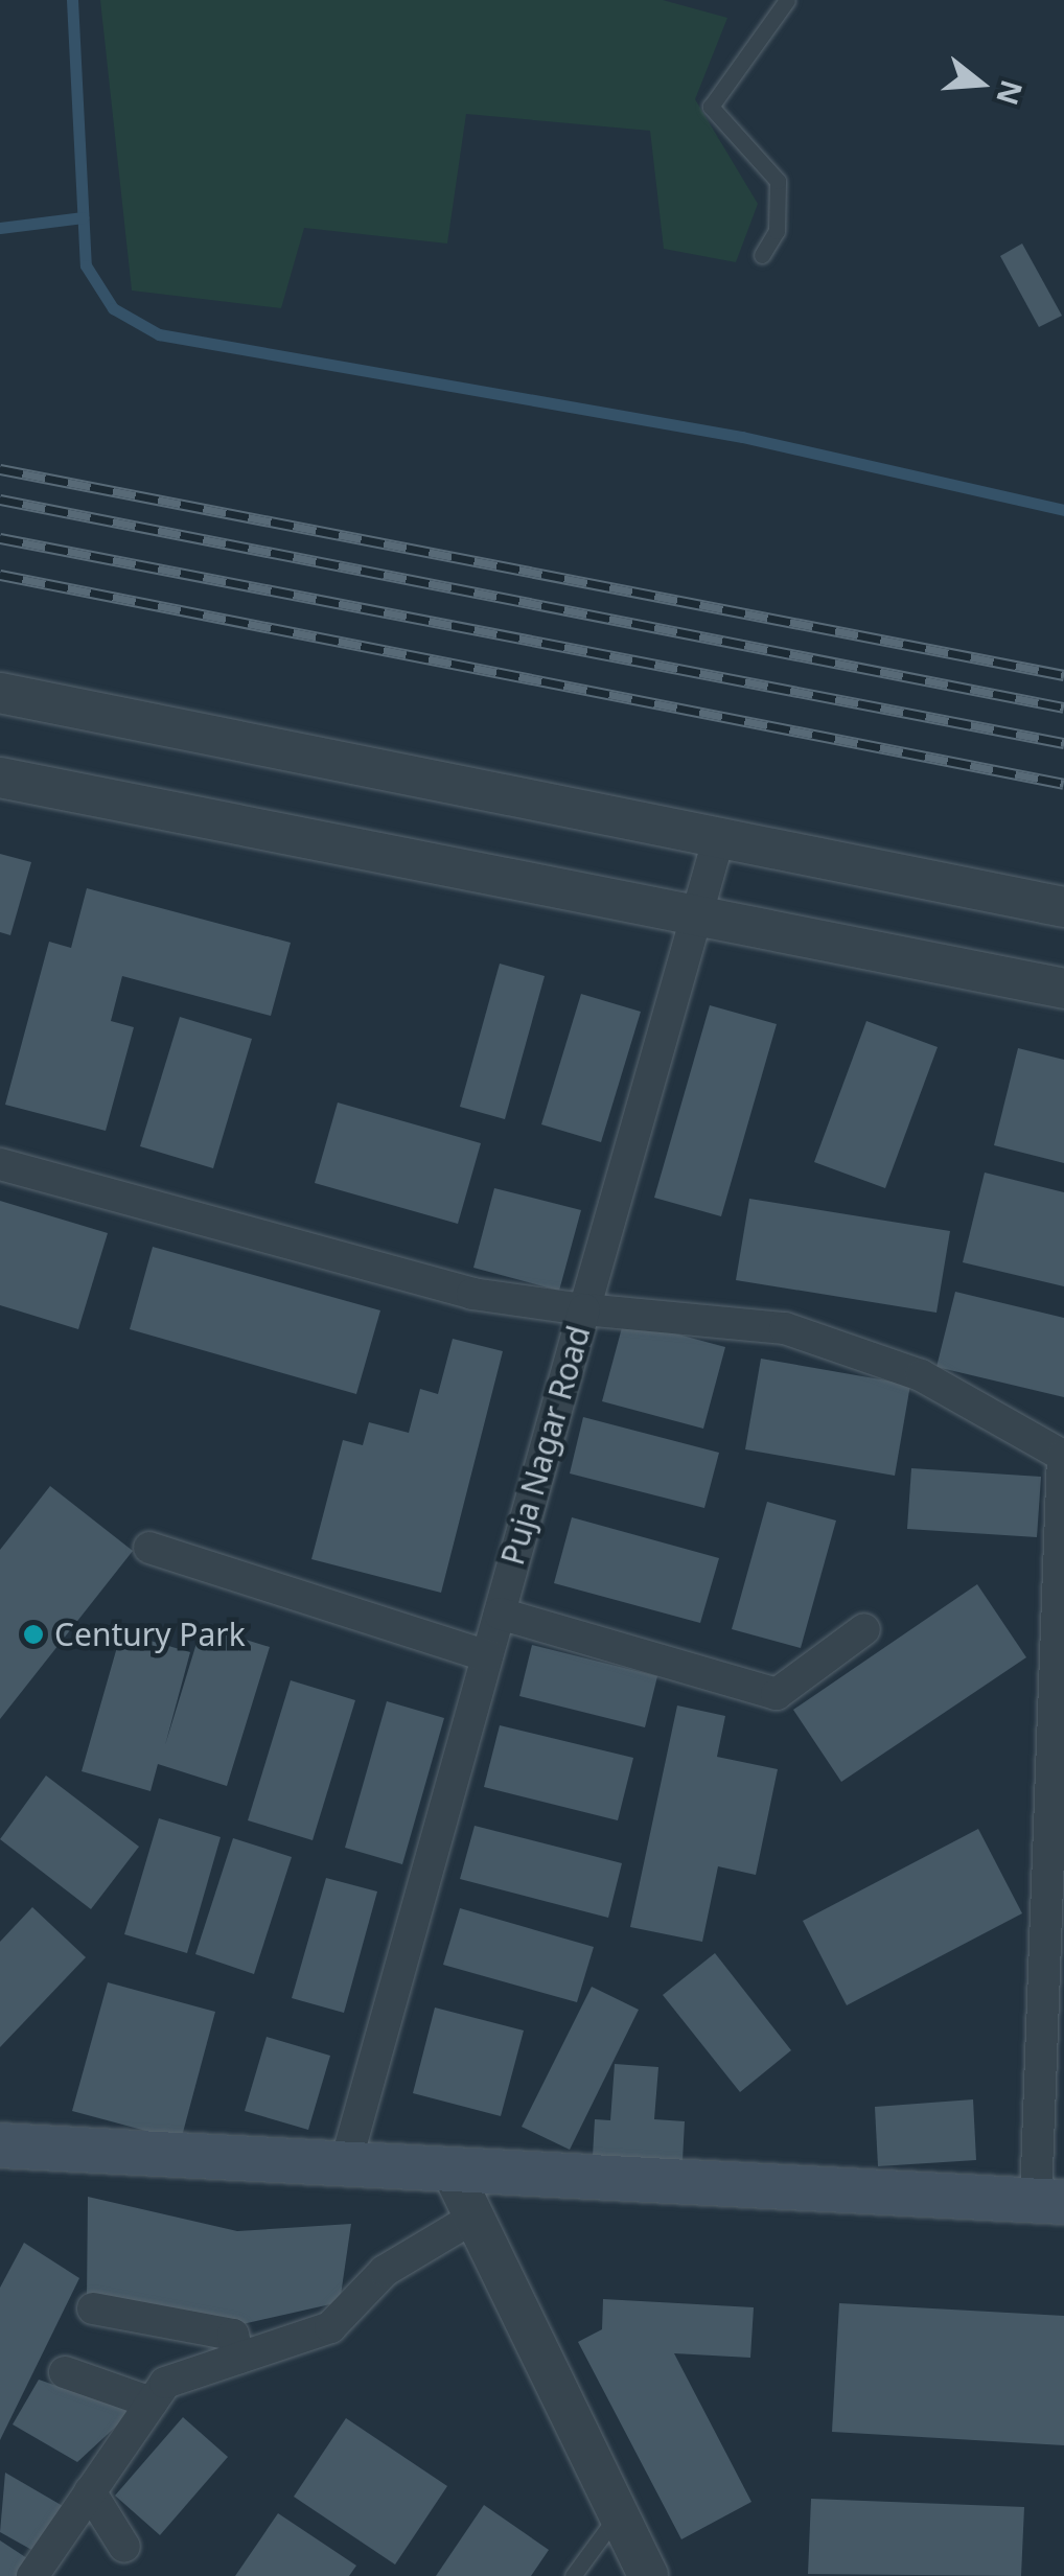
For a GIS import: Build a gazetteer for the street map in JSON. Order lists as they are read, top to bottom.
{
  "streets": {
    "street": ["Puja Nagar Road"]
  },
  "places": ["Century Park"],
  "north": "right"
}
